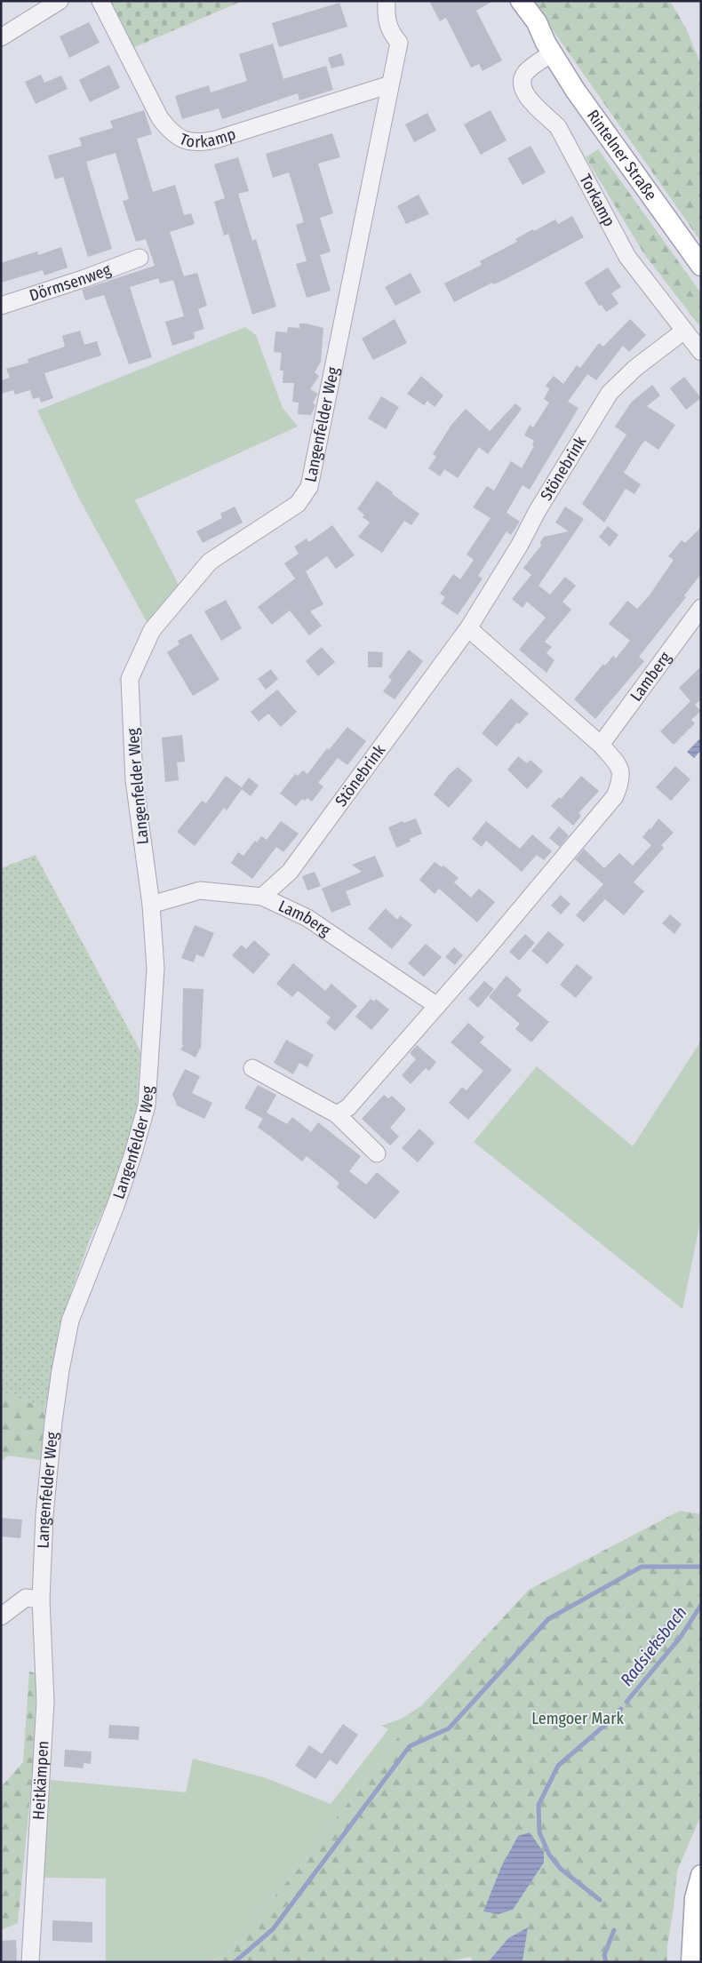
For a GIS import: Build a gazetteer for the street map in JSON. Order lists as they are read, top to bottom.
{
  "streets": {
    "main road": ["Rintelner Straße"],
    "street": [
      "Torkamp",
      "Dörmsenweg",
      "Langenfelder Weg",
      "Stönebrink",
      "Lamberg",
      "Heitkämpen"
    ]
  },
  "crossings": [
    ["Torkamp", "Rintelner Straße"],
    ["Torkamp", "Langenfelder Weg"],
    ["Torkamp", "Stönebrink"],
    ["Langenfelder Weg", "Lamberg"],
    ["Langenfelder Weg", "Heitkämpen"],
    ["Stönebrink", "Lamberg"]
  ],
  "water": ["Radsieksbach"],
  "parks": ["Lemgoer Mark"]
}
